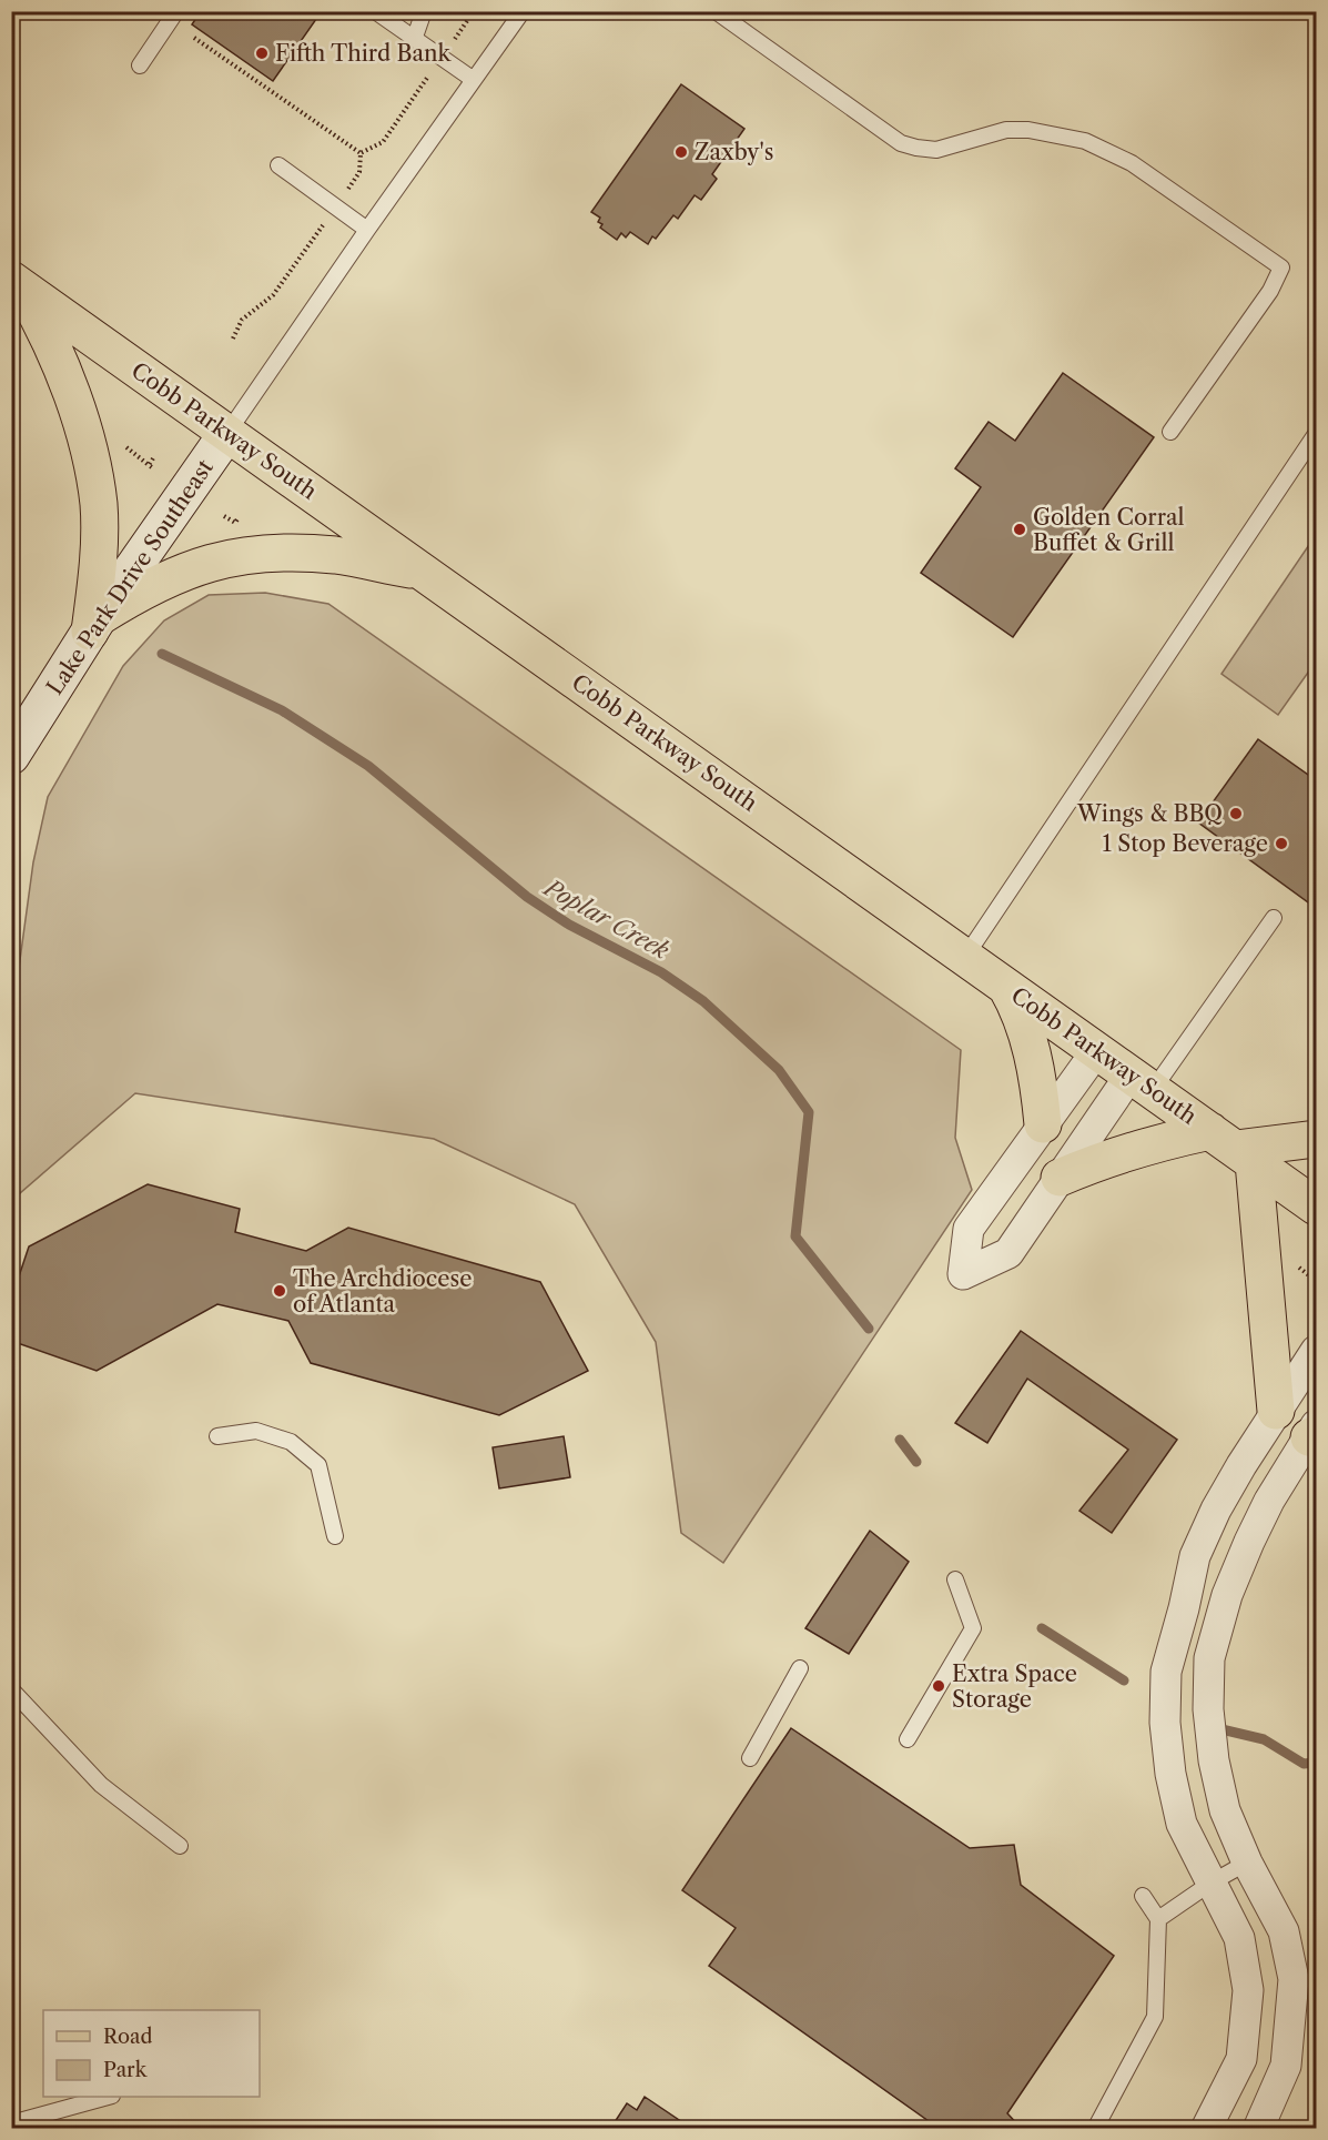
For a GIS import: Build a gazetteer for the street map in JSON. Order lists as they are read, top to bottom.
{
  "streets": {
    "main road": ["Cobb Parkway South"],
    "street": ["Lake Park Drive Southeast"]
  },
  "crossings": [
    ["Cobb Parkway South", "Lake Park Drive Southeast"]
  ],
  "water": ["Poplar Creek"],
  "places": [
    "Fifth Third Bank",
    "Zaxby's",
    "Golden Corral Buffet & Grill",
    "Wings & BBQ",
    "1 Stop Beverage",
    "The Archdiocese of Atlanta",
    "Extra Space Storage"
  ],
  "legend": ["Road", "Park"]
}
